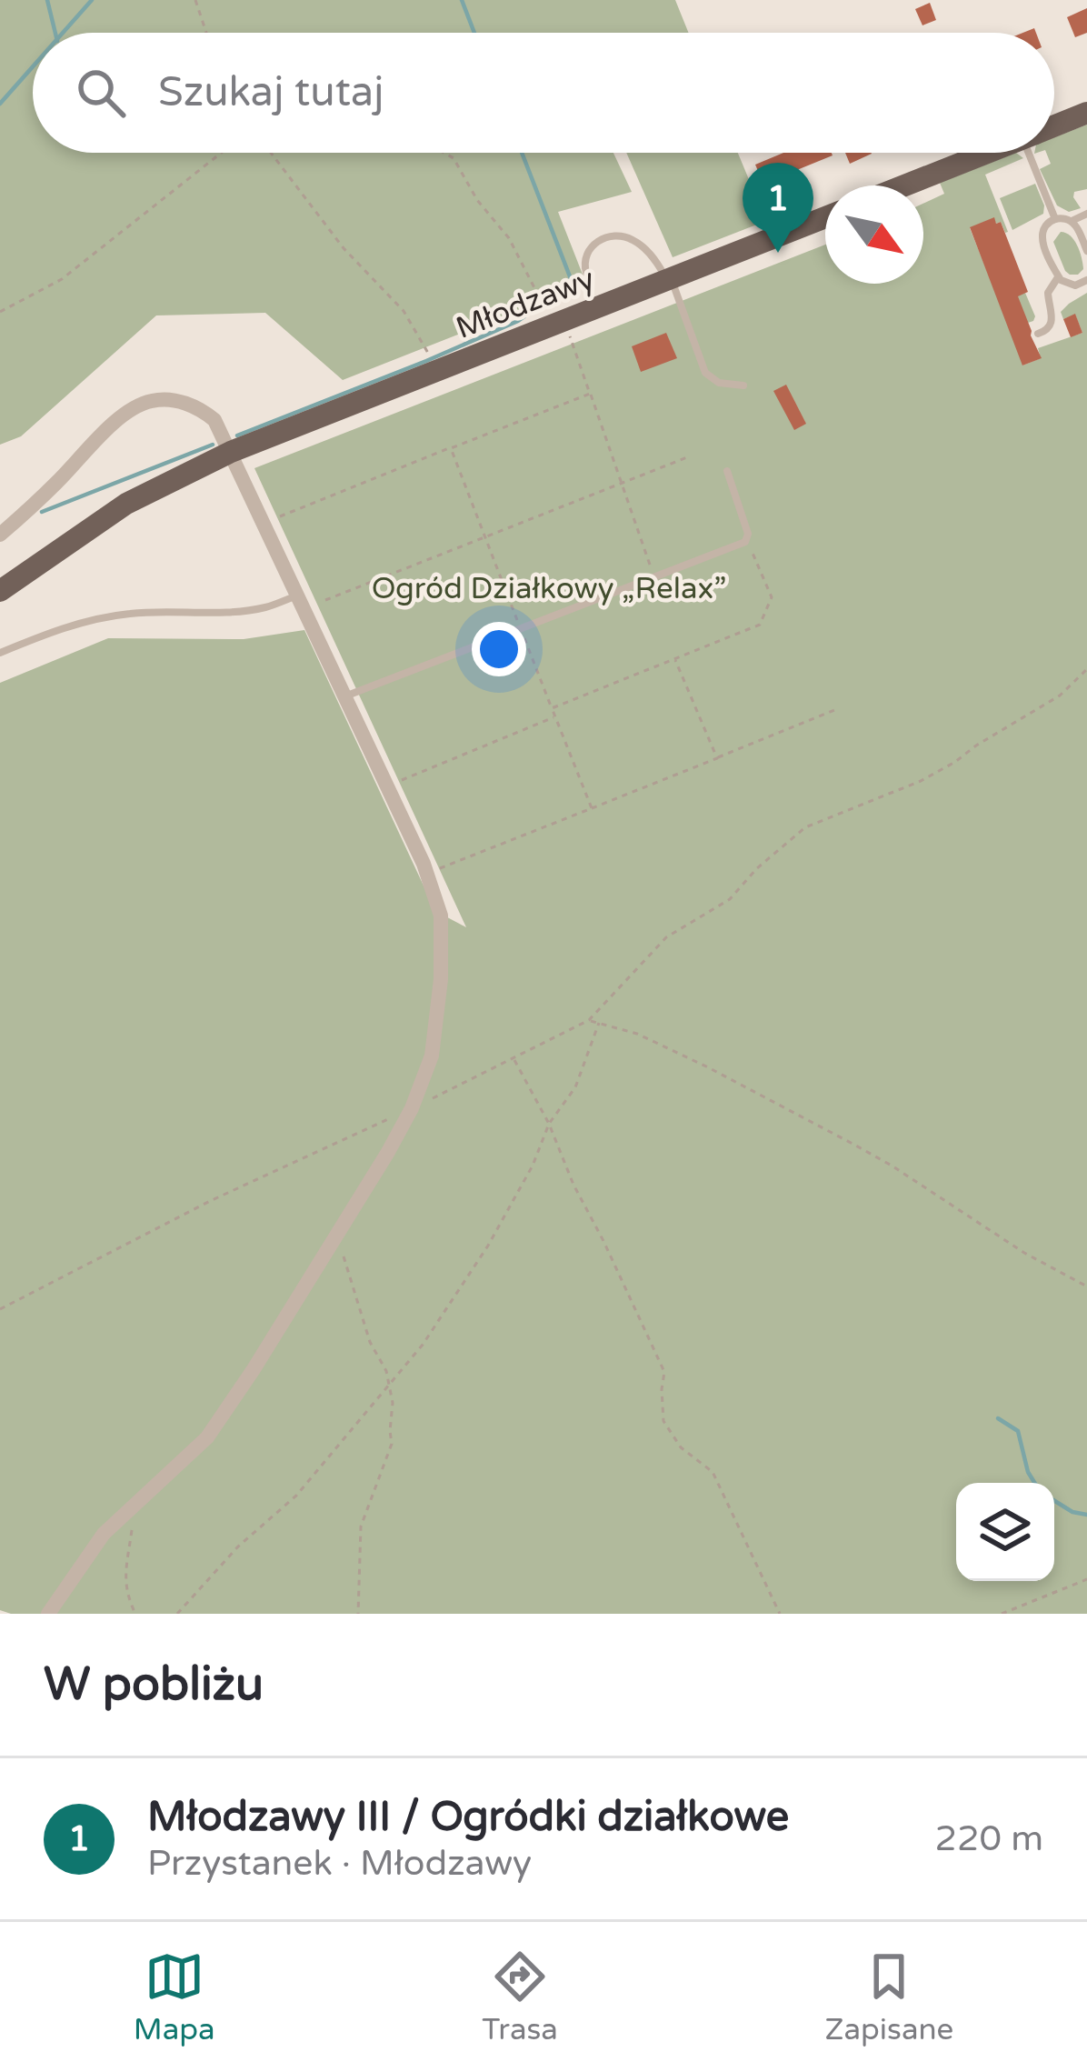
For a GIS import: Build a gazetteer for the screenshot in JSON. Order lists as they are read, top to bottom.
{
  "streets": {
    "main road": ["Młodzawy"]
  },
  "parks": ["Ogród Działkowy „Relax”"],
  "north": "bottom right",
  "page": {
    "search": "Szukaj tutaj",
    "pins": "1",
    "heading": "W pobliżu",
    "list": [
      {
        "mark": "1",
        "name": "Młodzawy III / Ogródki działkowe",
        "note": "Przystanek · Młodzawy",
        "value": "220 m"
      }
    ],
    "nav": ["Mapa", "Trasa", "Zapisane"]
  }
}
